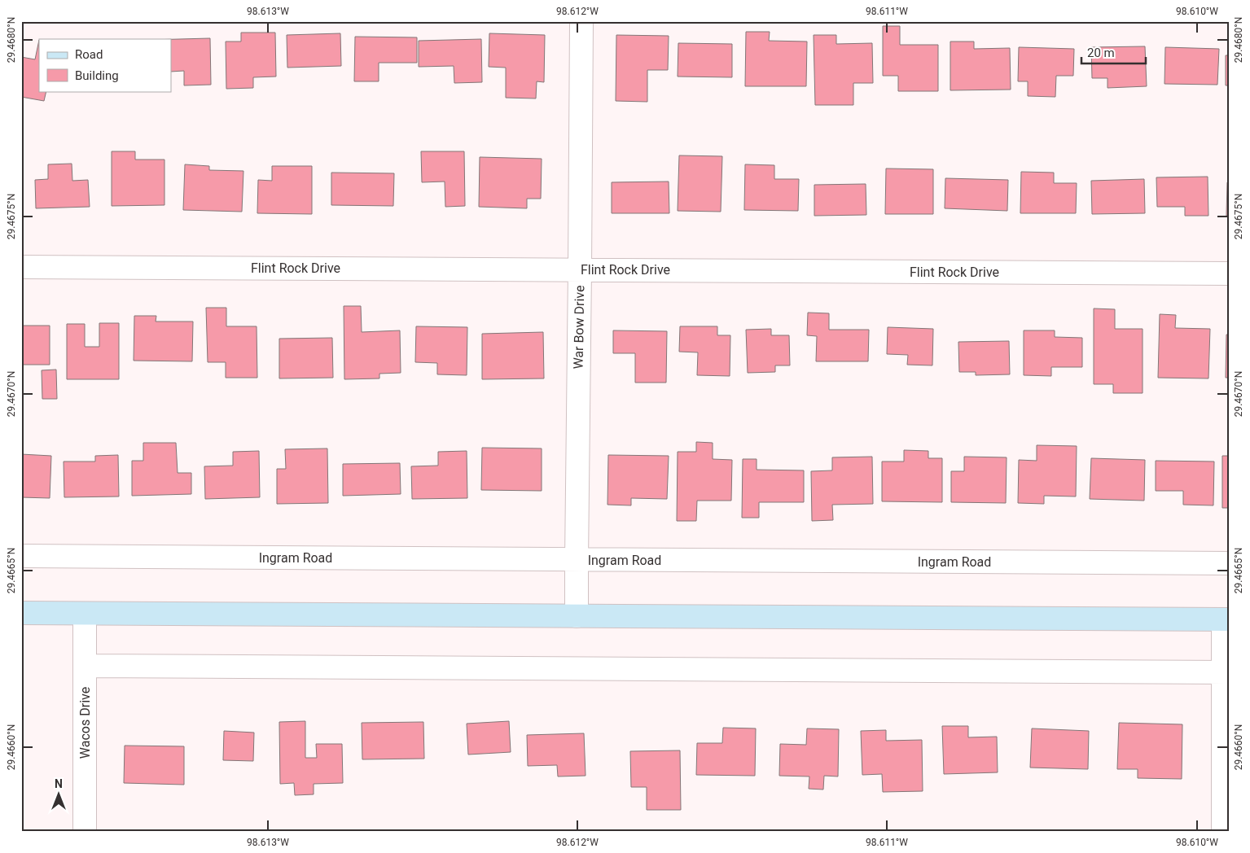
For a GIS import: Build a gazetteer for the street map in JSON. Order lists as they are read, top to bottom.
{
  "streets": {
    "street": [
      "Flint Rock Drive",
      "War Bow Drive",
      "Ingram Road",
      "Wacos Drive"
    ]
  },
  "crossings": [
    ["Flint Rock Drive", "War Bow Drive"],
    ["War Bow Drive", "Ingram Road"]
  ],
  "legend": ["Road", "Building"],
  "scale_bar": "20 m",
  "north": "top",
  "coordinates": [
    "98.613°W",
    "98.612°W",
    "98.611°W",
    "98.610°W",
    "29.4680°N",
    "29.4675°N",
    "29.4670°N",
    "29.4665°N",
    "29.4660°N"
  ]
}
